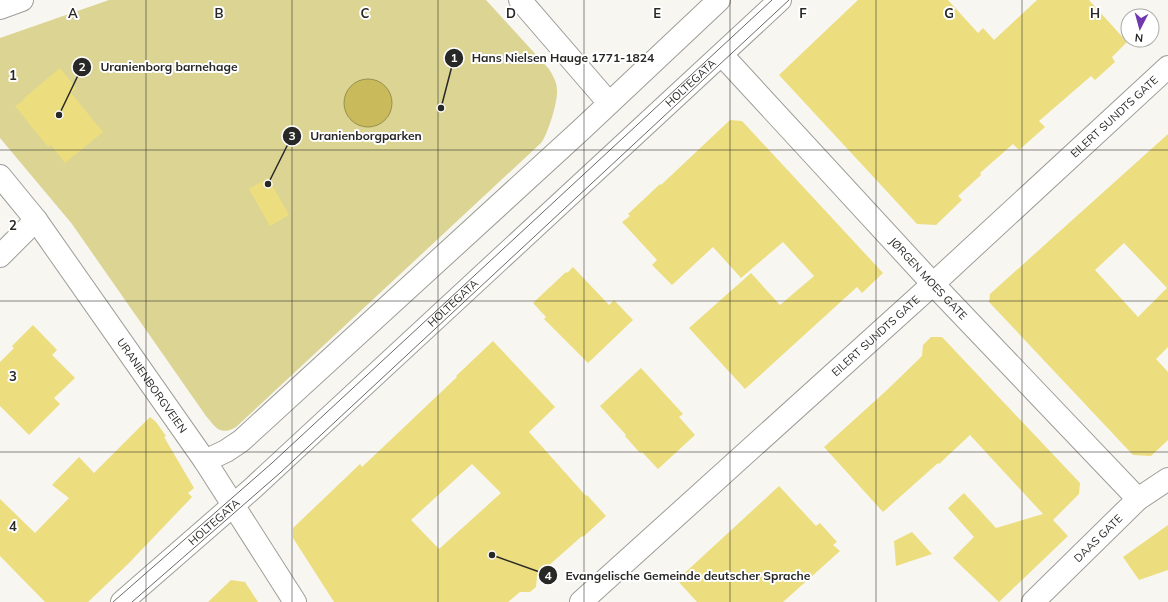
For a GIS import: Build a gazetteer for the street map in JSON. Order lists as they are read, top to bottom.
{
  "streets": {
    "street": [
      "HOLTEGATA",
      "EILERT SUNDTS GATE",
      "JØRGEN MOES GATE",
      "URANIENBORGVEIEN",
      "DAAS GATE"
    ]
  },
  "crossings": [
    ["HOLTEGATA", "JØRGEN MOES GATE"],
    ["HOLTEGATA", "URANIENBORGVEIEN"],
    ["EILERT SUNDTS GATE", "JØRGEN MOES GATE"],
    ["JØRGEN MOES GATE", "DAAS GATE"]
  ],
  "places": [
    "Hans Nielsen Hauge 1771-1824",
    "Uranienborg barnehage",
    "Uranienborgparken",
    "Evangelische Gemeinde deutscher Sprache"
  ],
  "north": "bottom",
  "grid": {
    "columns": [
      "A",
      "B",
      "C",
      "D",
      "E",
      "F",
      "G",
      "H"
    ],
    "rows": [
      "1",
      "2",
      "3",
      "4"
    ]
  }
}
